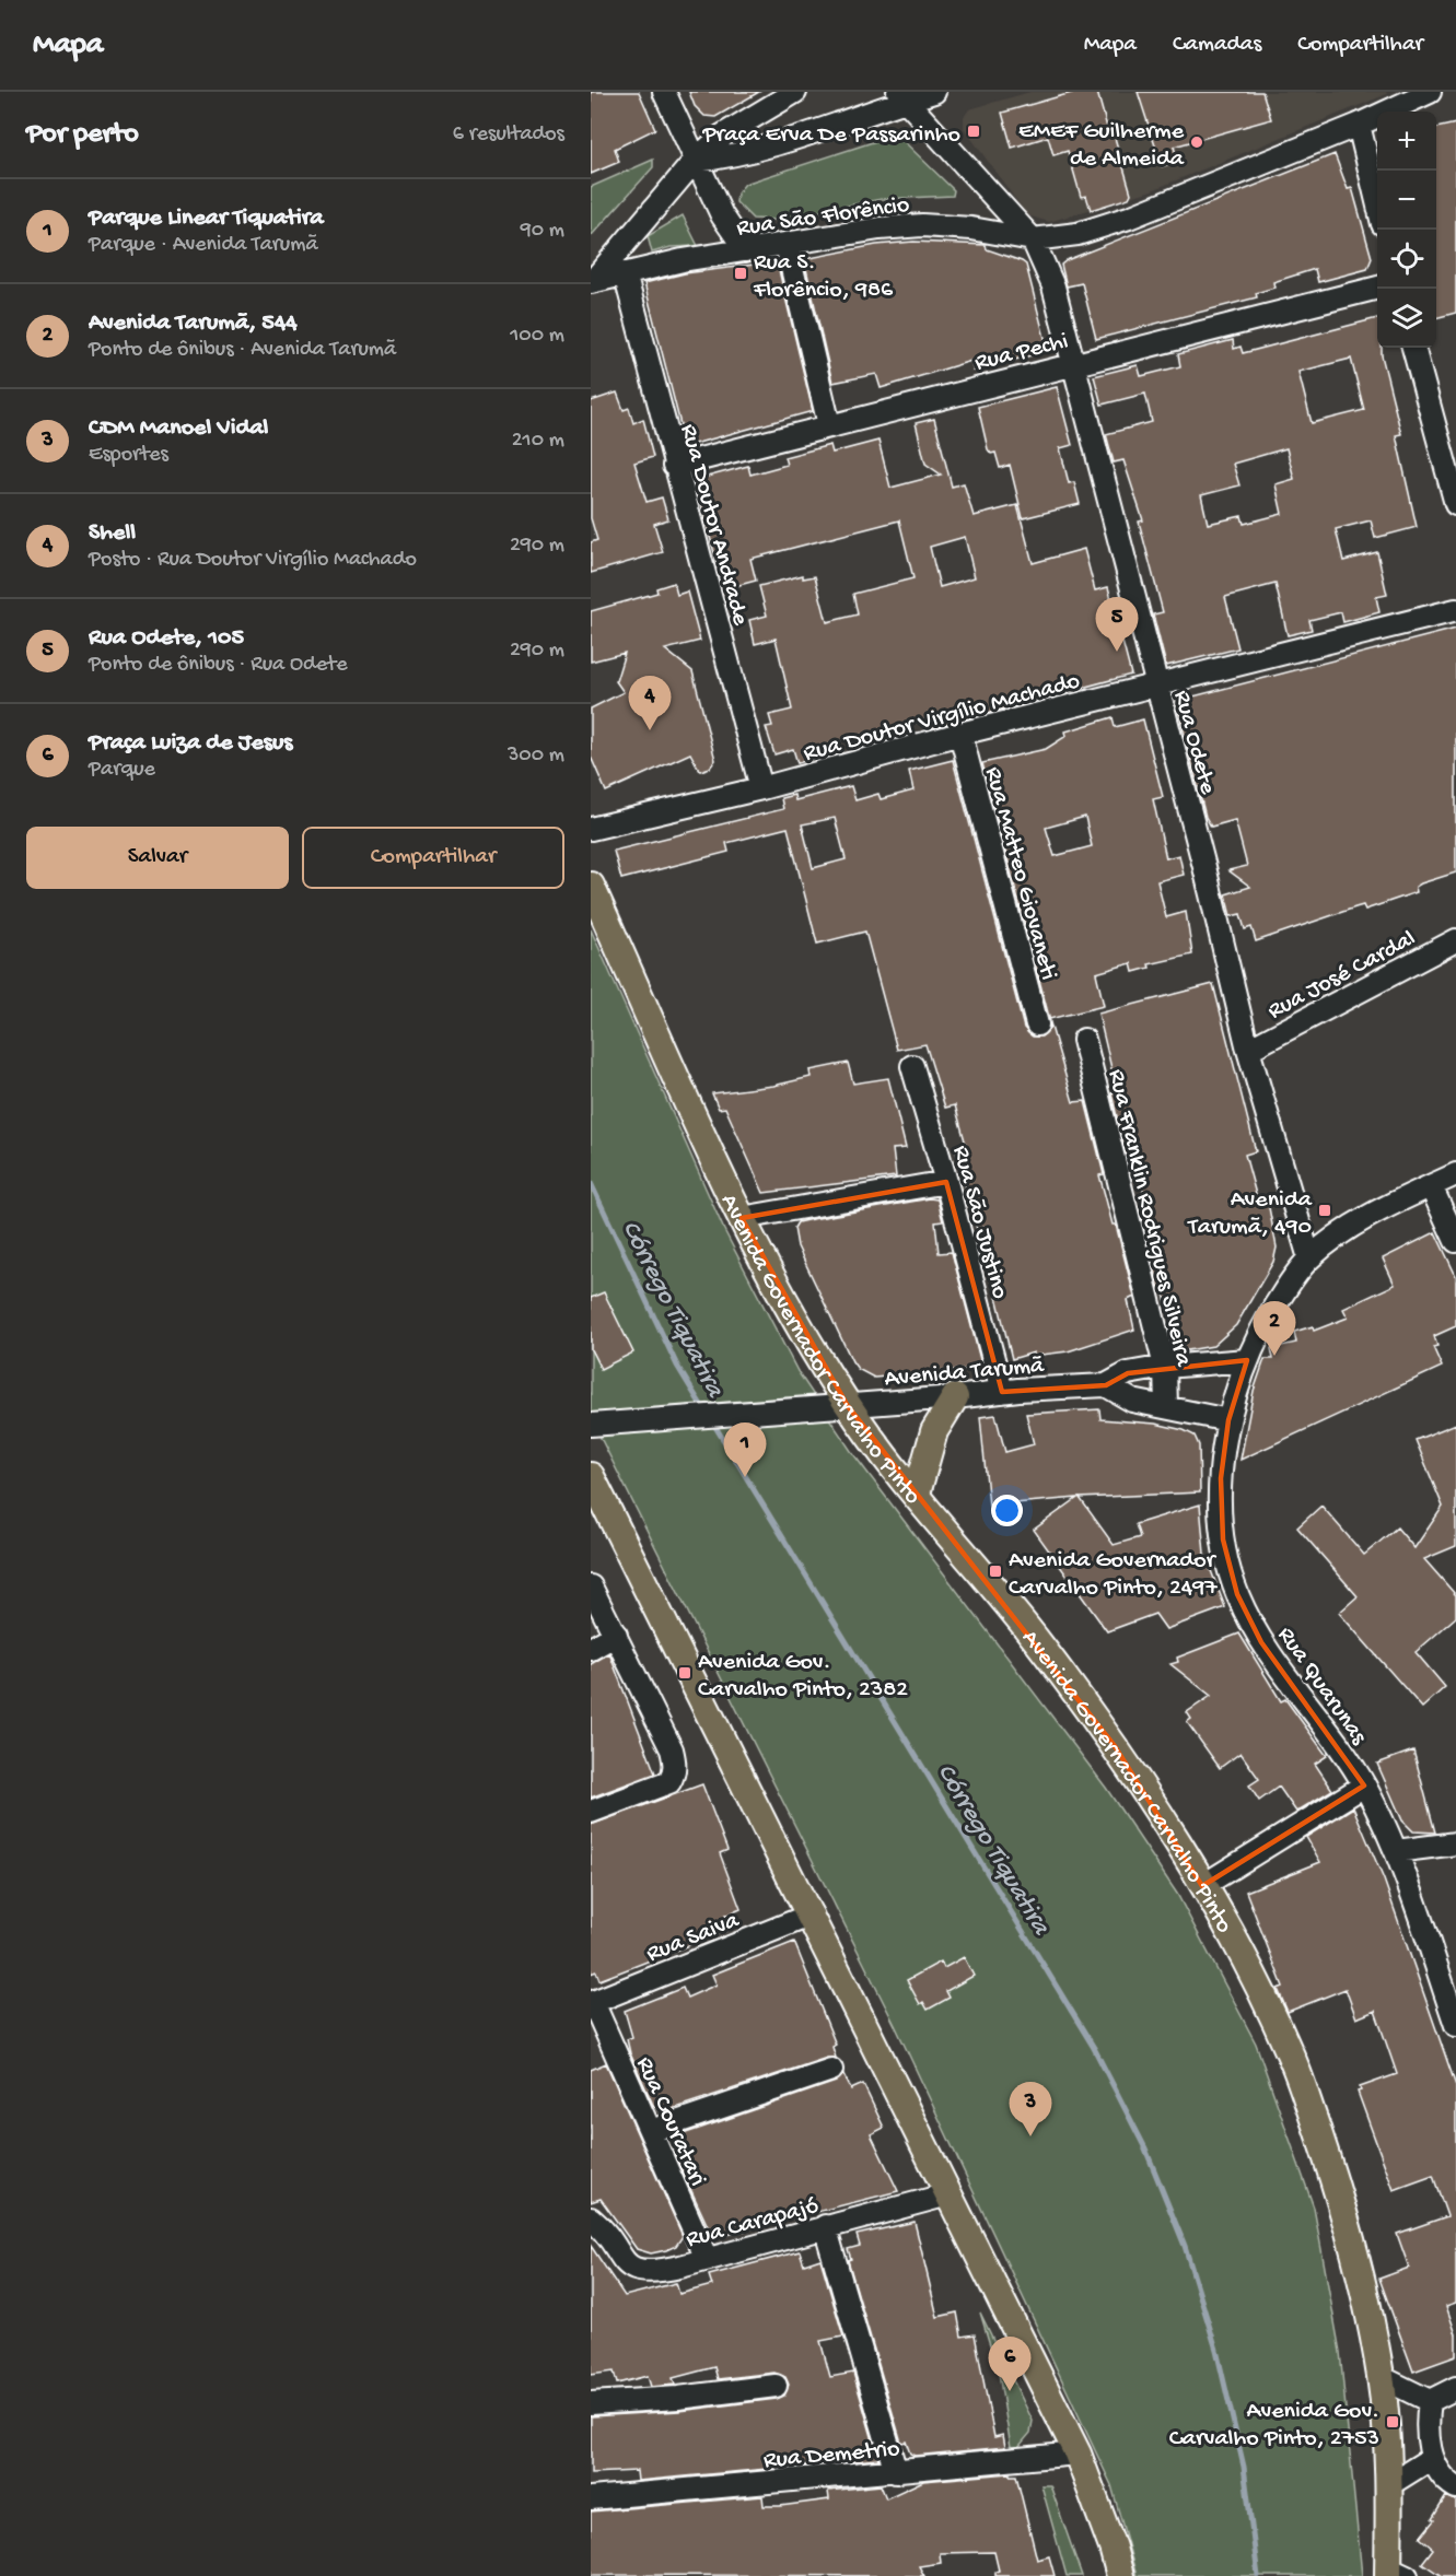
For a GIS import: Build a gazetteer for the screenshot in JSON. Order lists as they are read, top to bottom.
{
  "streets": {
    "main road": ["Avenida Governador Carvalho Pinto"],
    "street": [
      "Rua São Florêncio",
      "Rua Pechi",
      "Rua Doutor Andrade",
      "Rua Doutor Virgílio Machado",
      "Rua Odete",
      "Rua Matteo Giovaneti",
      "Rua José Cardal",
      "Rua Franklin Rodrigues Silveira",
      "Rua São Justino",
      "Avenida Tarumã",
      "Rua Quarunas",
      "Rua Saiva",
      "Rua Couratari",
      "Rua Carapajó",
      "Rua Demetrio"
    ]
  },
  "crossings": [
    ["Rua São Florêncio", "Rua Doutor Andrade"],
    ["Rua São Florêncio", "Rua Odete"],
    ["Rua Pechi", "Rua Doutor Andrade"],
    ["Rua Pechi", "Rua Odete"],
    ["Rua Doutor Andrade", "Rua Doutor Virgílio Machado"],
    ["Rua Doutor Virgílio Machado", "Rua Odete"],
    ["Rua Doutor Virgílio Machado", "Rua Matteo Giovaneti"],
    ["Rua Odete", "Rua José Cardal"],
    ["Rua Franklin Rodrigues Silveira", "Avenida Tarumã"],
    ["Rua São Justino", "Avenida Tarumã"],
    ["Avenida Governador Carvalho Pinto", "Avenida Tarumã"],
    ["Avenida Tarumã", "Rua Quarunas"],
    ["Rua Saiva", "Rua Couratari"],
    ["Rua Couratari", "Rua Carapajó"]
  ],
  "water": ["Córrego Tiquatira"],
  "places": {
    "transit": [
      "Praça Erva De Passarinho",
      "Rua S. Florêncio, 986",
      "Avenida Tarumã, 490",
      "Avenida Governador Carvalho Pinto, 2497",
      "Avenida Gov. Carvalho Pinto, 2382",
      "Avenida Gov. Carvalho Pinto, 2753"
    ],
    "other": ["EMEF Guilherme de Almeida"]
  },
  "page": {
    "header": "Mapa",
    "nav": ["Mapa", "Camadas", "Compartilhar"],
    "heading": ["Por perto", "6 resultados"],
    "map_buttons": ["+", "−"],
    "list": [
      {
        "mark": "1",
        "name": "Parque Linear Tiquatira",
        "note": "Parque · Avenida Tarumã",
        "value": "90 m"
      },
      {
        "mark": "2",
        "name": "Avenida Tarumã, 544",
        "note": "Ponto de ônibus · Avenida Tarumã",
        "value": "100 m"
      },
      {
        "mark": "3",
        "name": "CDM Manoel Vidal",
        "note": "Esportes",
        "value": "210 m"
      },
      {
        "mark": "4",
        "name": "Shell",
        "note": "Posto · Rua Doutor Virgílio Machado",
        "value": "290 m"
      },
      {
        "mark": "5",
        "name": "Rua Odete, 105",
        "note": "Ponto de ônibus · Rua Odete",
        "value": "290 m"
      },
      {
        "mark": "6",
        "name": "Praça Luiza de Jesus",
        "note": "Parque",
        "value": "300 m"
      }
    ],
    "pins": [
      "5",
      "4",
      "2",
      "1",
      "3",
      "6"
    ],
    "buttons": ["Salvar", "Compartilhar"]
  }
}
